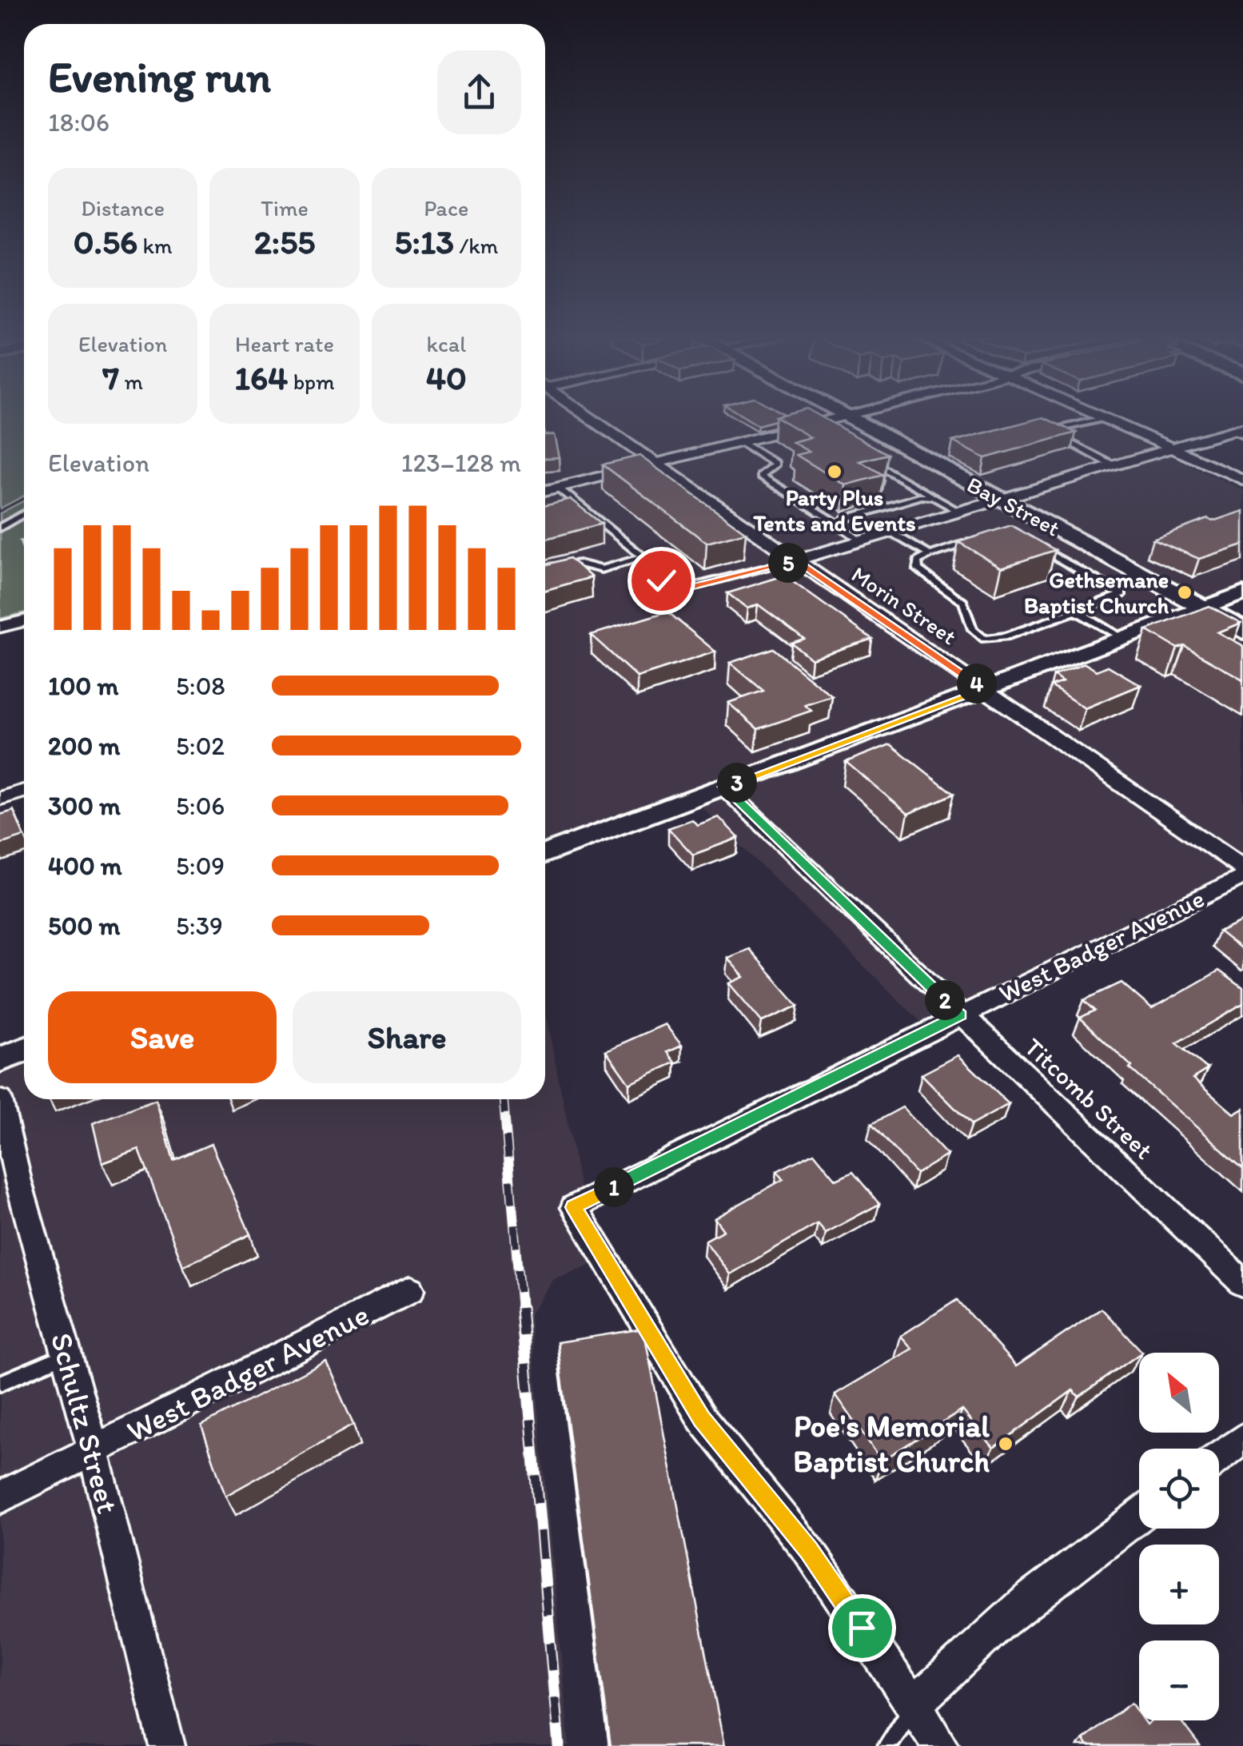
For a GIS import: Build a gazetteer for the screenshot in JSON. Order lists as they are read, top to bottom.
{
  "streets": {
    "main road": ["Bay Street"],
    "street": [
      "Morin Street",
      "West Badger Avenue",
      "Titcomb Street",
      "Schultz Street"
    ]
  },
  "crossings": [
    ["West Badger Avenue", "Titcomb Street"],
    ["West Badger Avenue", "Schultz Street"]
  ],
  "places": ["Party Plus Tents and Events", "Gethsemane Baptist Church", "Poe's Memorial Baptist Church"],
  "north": "top left",
  "page": {
    "heading": ["Evening run", "18:06"],
    "stats": [
      ["Distance", "0.56 km"],
      ["Time", "2:55"],
      ["Pace", "5:13 /km"],
      ["Elevation", "7 m"],
      ["Heart rate", "164 bpm"],
      ["kcal", "40"]
    ],
    "chart": ["Elevation", "123–128 m"],
    "pins": [
      "5",
      "4",
      "3",
      "2",
      "1"
    ],
    "list": [
      {
        "name": "100 m",
        "note": "5:08"
      },
      {
        "name": "200 m",
        "note": "5:02"
      },
      {
        "name": "300 m",
        "note": "5:06"
      },
      {
        "name": "400 m",
        "note": "5:09"
      },
      {
        "name": "500 m",
        "note": "5:39"
      }
    ],
    "buttons": ["Save", "Share"],
    "map_buttons": ["+", "−"]
  }
}
